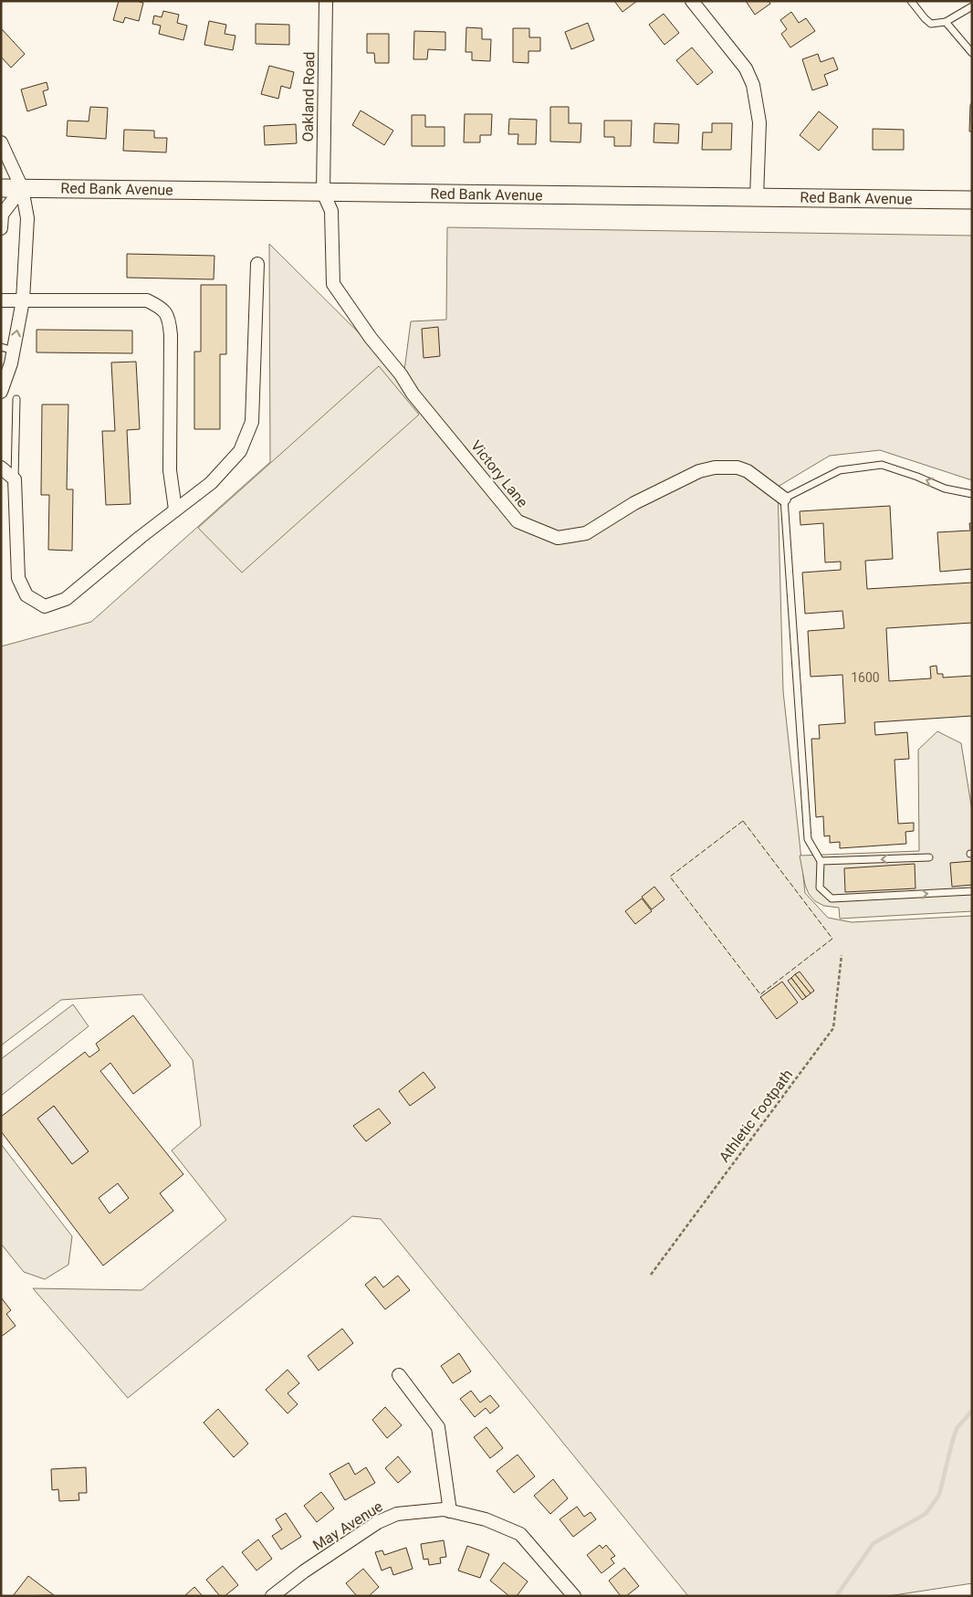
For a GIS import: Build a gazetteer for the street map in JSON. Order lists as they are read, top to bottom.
{
  "streets": {
    "street": [
      "Oakland Road",
      "Red Bank Avenue",
      "Victory Lane",
      "May Avenue"
    ],
    "path": ["Athletic Footpath"]
  },
  "crossings": [
    ["Oakland Road", "Red Bank Avenue"],
    ["Oakland Road", "Victory Lane"],
    ["Red Bank Avenue", "Victory Lane"]
  ],
  "house_numbers": ["1600"]
}
